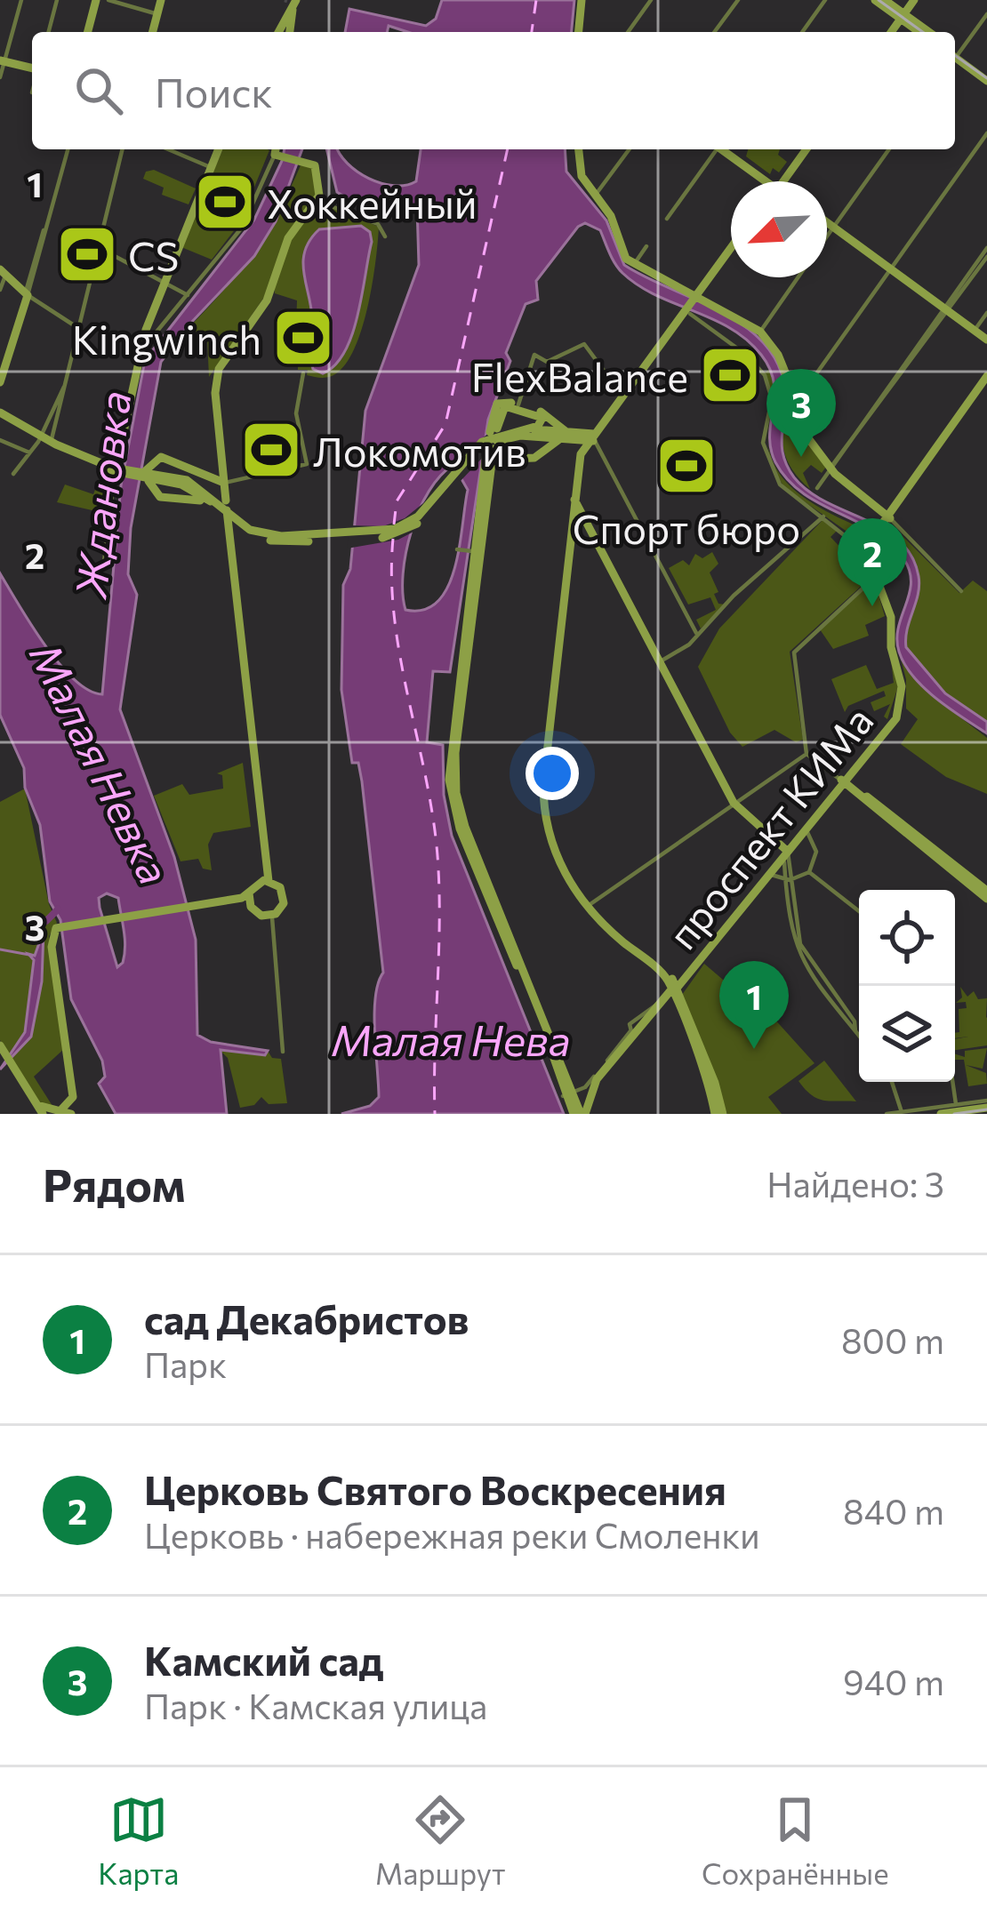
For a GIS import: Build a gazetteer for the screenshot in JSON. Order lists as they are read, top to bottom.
{
  "streets": {
    "main road": ["проспект КИМа"]
  },
  "water": ["Ждановка", "Малая Невка", "Малая Нева"],
  "places": {
    "sports": [
      "Хоккейный",
      "CS",
      "Kingwinch",
      "FlexBalance",
      "Локомотив",
      "Спорт бюро"
    ]
  },
  "north": "bottom left",
  "page": {
    "search": "Поиск",
    "pins": ["3", "2", "1"],
    "heading": ["Рядом", "Найдено: 3"],
    "list": [
      {
        "mark": "1",
        "name": "сад Декабристов",
        "note": "Парк",
        "value": "800 m"
      },
      {
        "mark": "2",
        "name": "Церковь Святого Воскресения",
        "note": "Церковь · набережная реки Смоленки",
        "value": "840 m"
      },
      {
        "mark": "3",
        "name": "Камский сад",
        "note": "Парк · Камская улица",
        "value": "940 m"
      }
    ],
    "nav": ["Карта", "Маршрут", "Сохранённые"]
  },
  "grid": {
    "rows": ["1", "2", "3"]
  }
}
